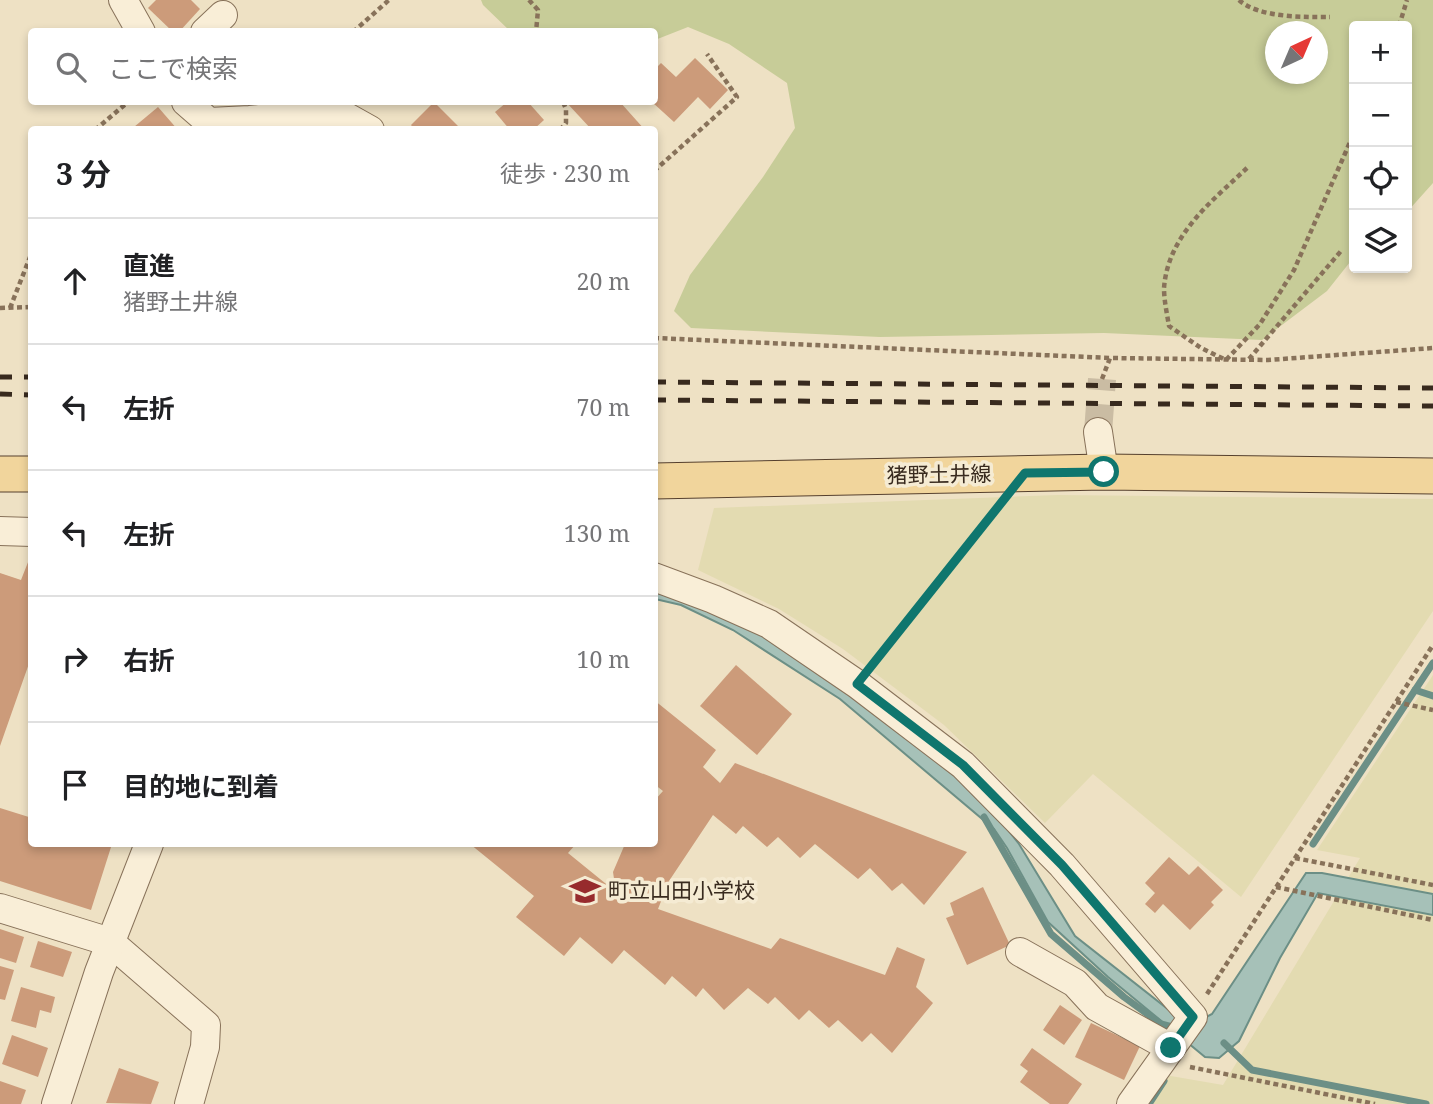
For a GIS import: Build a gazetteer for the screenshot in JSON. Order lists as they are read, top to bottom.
{
  "streets": {
    "main road": ["猪野土井線"]
  },
  "places": {
    "school or university": ["町立山田小学校"]
  },
  "north": "top right",
  "page": {
    "map_buttons": ["+", "−"],
    "search": "ここで検索",
    "heading": ["3 分", "徒歩 · 230 m"],
    "list": [
      ["直進", "猪野土井線", "20 m"],
      ["左折", "70 m"],
      ["左折", "130 m"],
      ["右折", "10 m"],
      "目的地に到着"
    ]
  }
}
